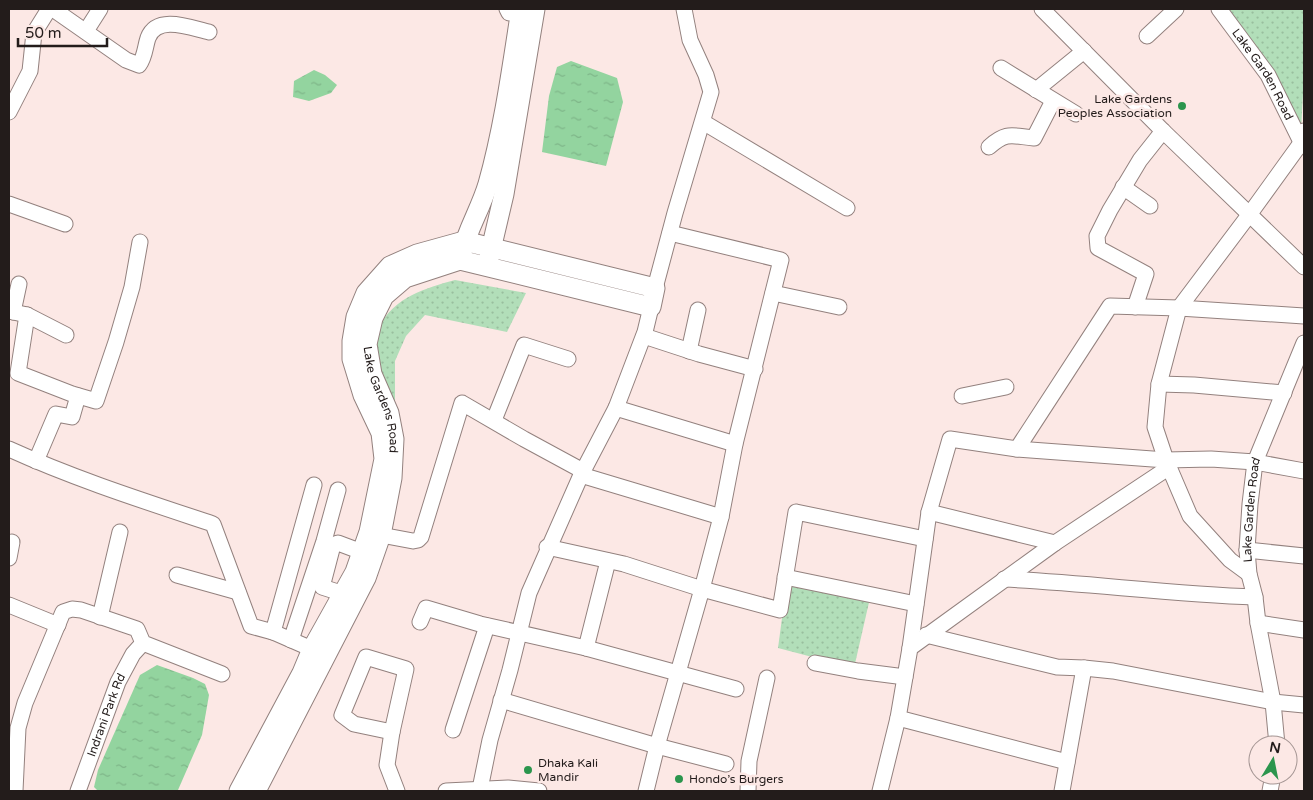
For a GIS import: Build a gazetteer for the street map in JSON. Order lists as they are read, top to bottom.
{
  "streets": {
    "main road": ["Lake Gardens Road"],
    "street": ["Lake Garden Road", "Indrani Park Rd"]
  },
  "places": ["Lake Gardens Peoples Association", "Dhaka Kali Mandir", "Hondo’s Burgers"],
  "scale_bar": "50 m",
  "north": "top"
}
